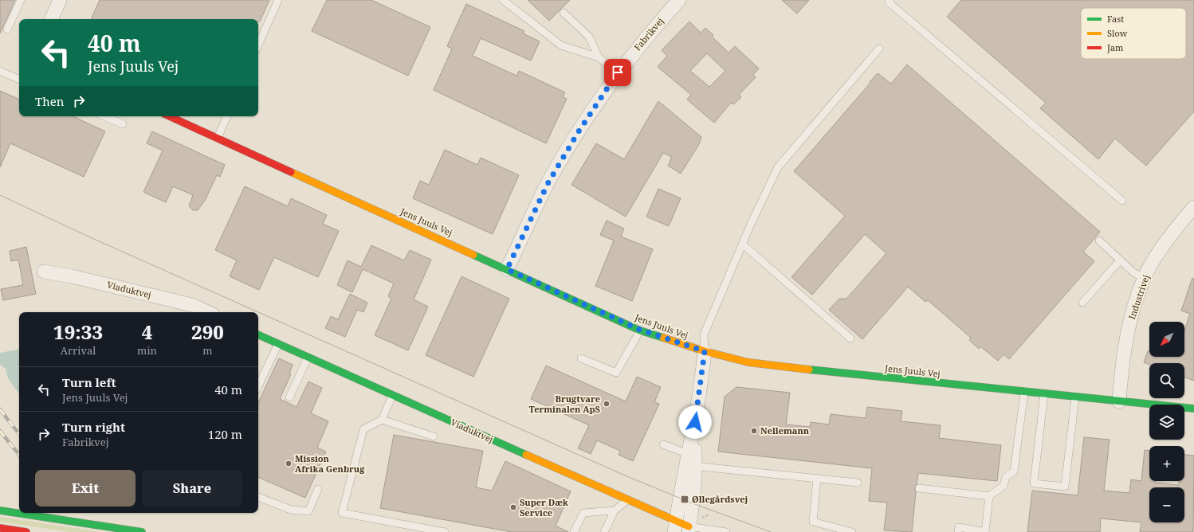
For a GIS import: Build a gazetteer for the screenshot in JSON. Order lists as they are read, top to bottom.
{
  "streets": {
    "street": [
      "Fabrikvej",
      "Jens Juuls Vej",
      "Viaduktvej",
      "Industrivej"
    ]
  },
  "crossings": [
    ["Fabrikvej", "Jens Juuls Vej"],
    ["Jens Juuls Vej", "Industrivej"]
  ],
  "places": {
    "other": [
      "Brugtvare Terminalen ApS",
      "Nellemann",
      "Mission Afrika Genbrug",
      "Super Dæk Service"
    ],
    "transit": ["Øllegårdsvej"]
  },
  "legend": ["Fast", "Slow", "Jam"],
  "north": "bottom left",
  "page": {
    "turn": ["40 m", "Jens Juuls Vej"],
    "then": "Then",
    "eta": [
      "19:33",
      "Arrival",
      "4",
      "min",
      "290",
      "m"
    ],
    "map_buttons": ["+", "−"],
    "list": [
      {
        "name": "Turn left",
        "note": "Jens Juuls Vej",
        "value": "40 m"
      },
      {
        "name": "Turn right",
        "note": "Fabrikvej",
        "value": "120 m"
      }
    ],
    "buttons": ["Exit", "Share"]
  }
}
